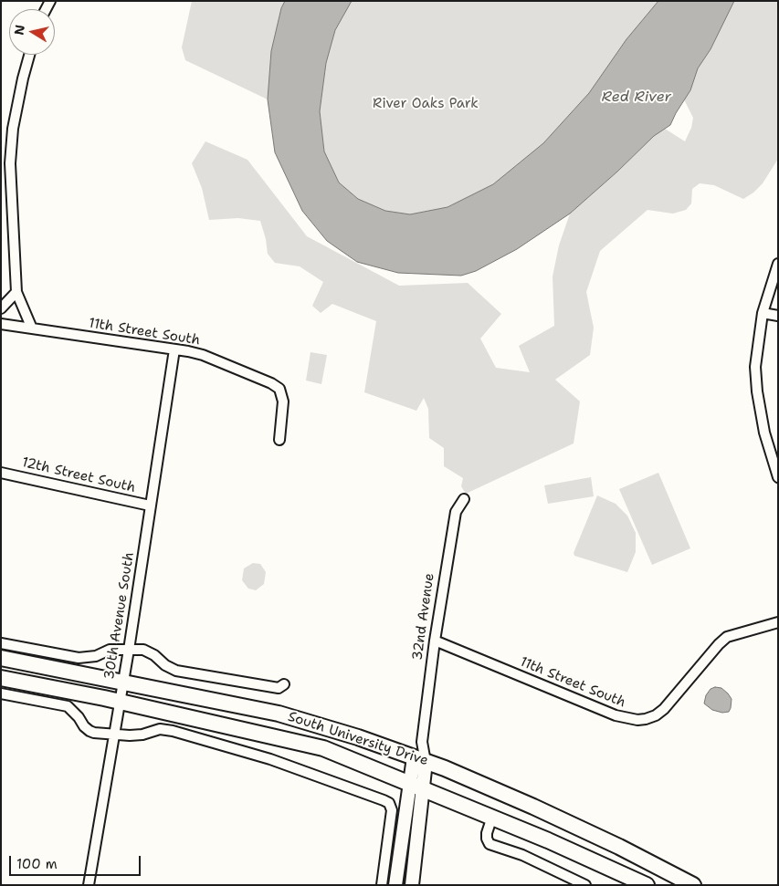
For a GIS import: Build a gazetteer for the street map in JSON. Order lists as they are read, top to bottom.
{
  "streets": {
    "main road": ["32nd Avenue", "South University Drive"],
    "street": ["11th Street South", "12th Street South", "30th Avenue South"]
  },
  "crossings": [
    ["11th Street South", "30th Avenue South"],
    ["11th Street South", "32nd Avenue"],
    ["12th Street South", "30th Avenue South"],
    ["30th Avenue South", "South University Drive"],
    ["32nd Avenue", "South University Drive"]
  ],
  "water": ["Red River"],
  "parks": ["River Oaks Park"],
  "scale_bar": "100 m",
  "north": "left"
}
